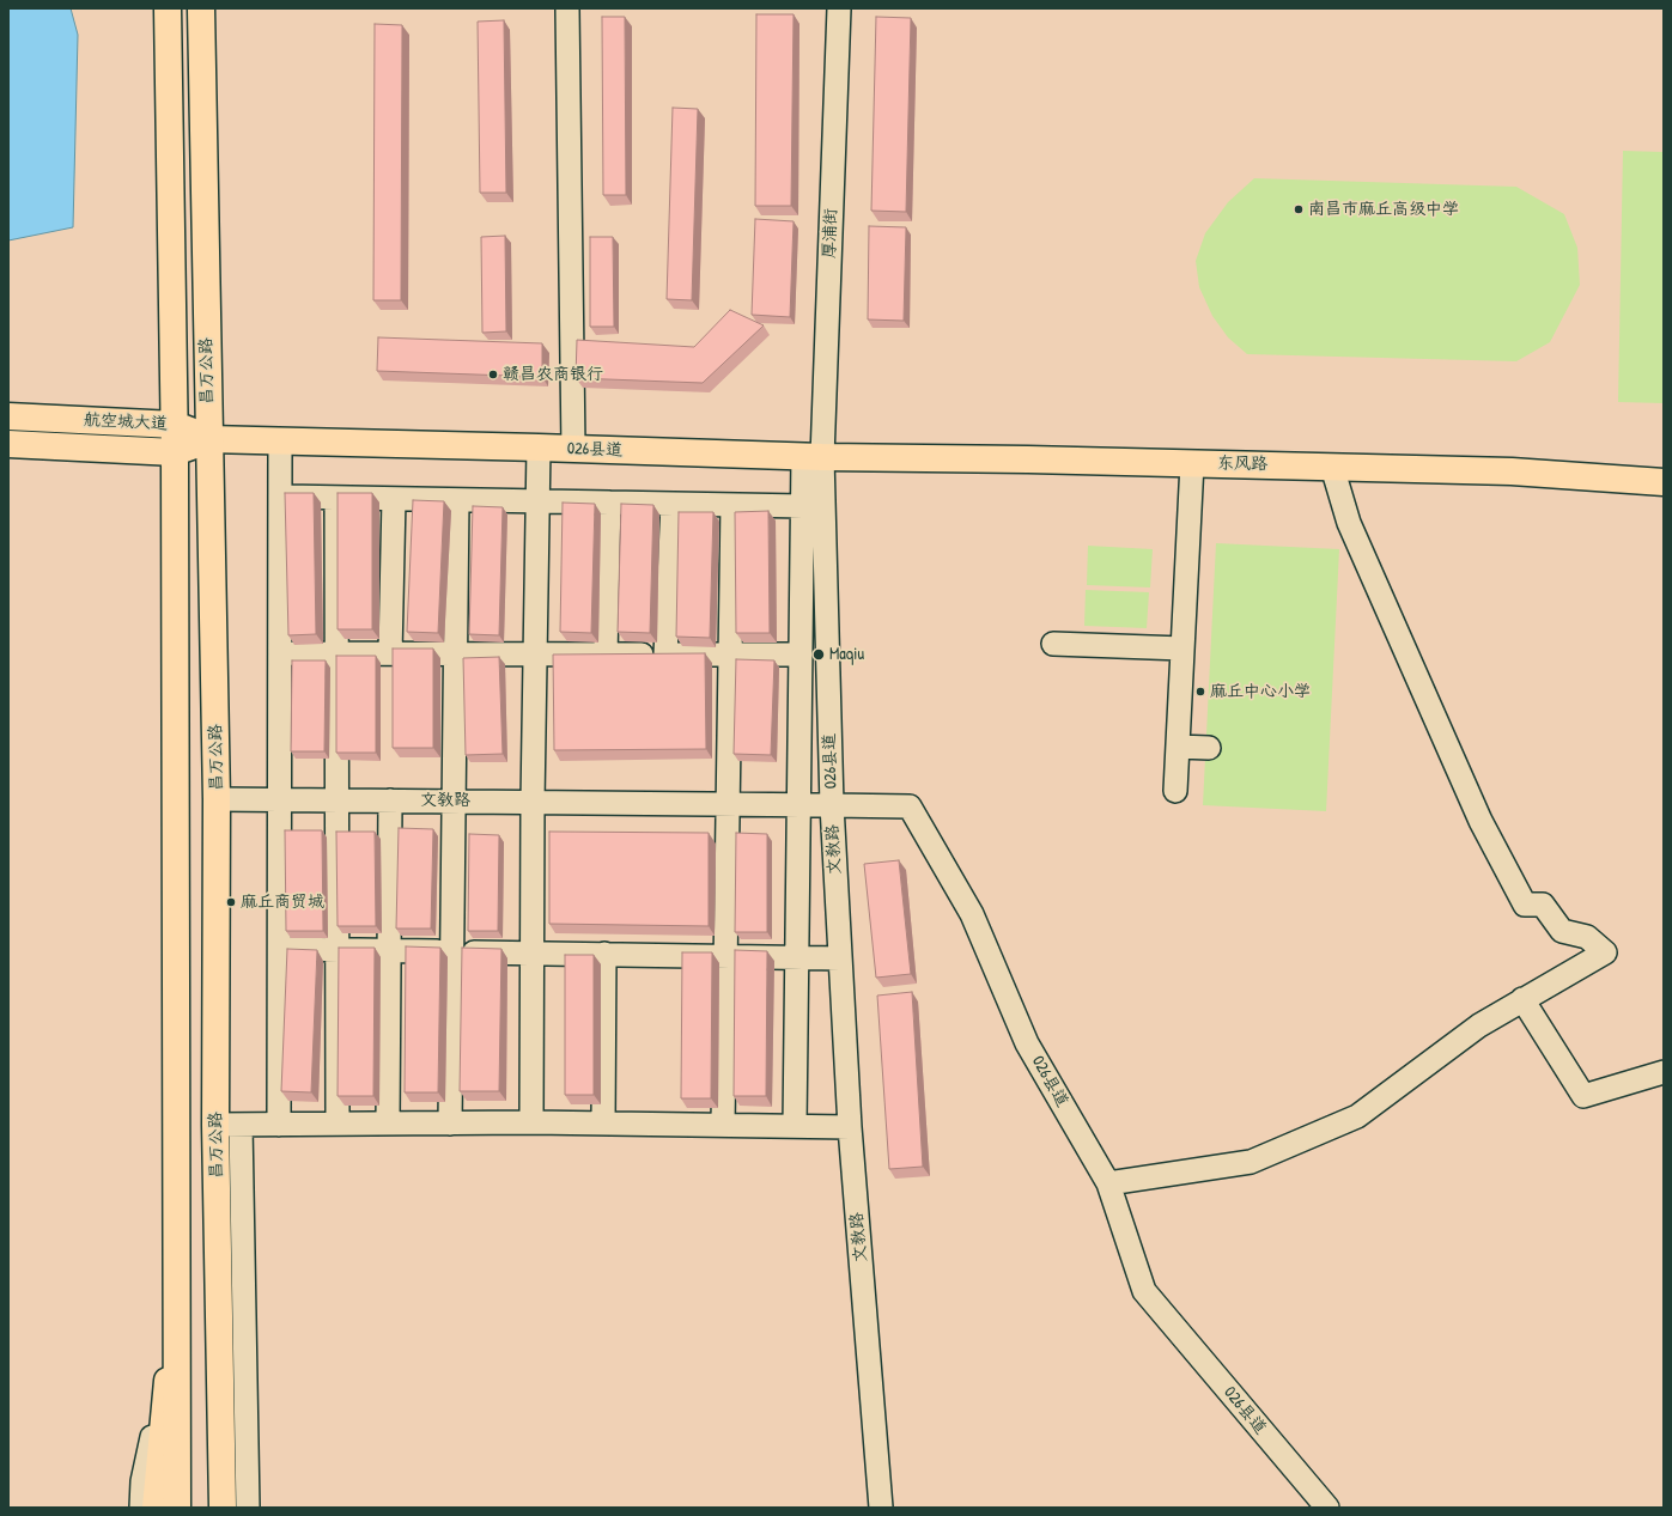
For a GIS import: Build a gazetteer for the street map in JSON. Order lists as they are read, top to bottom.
{
  "streets": {
    "main road": [
      "昌万公路",
      "航空城大道",
      "026县道",
      "东风路"
    ],
    "street": ["厚浦街", "文教路"]
  },
  "crossings": [
    ["厚浦街", "026县道"],
    ["厚浦街", "东风路"],
    ["昌万公路", "航空城大道"],
    ["昌万公路", "026县道"],
    ["昌万公路", "文教路"],
    ["航空城大道", "026县道"],
    ["026县道", "东风路"],
    ["026县道", "文教路"]
  ],
  "places": [
    "南昌市麻丘高级中学",
    "赣昌农商银行",
    "Maqiu",
    "麻丘中心小学",
    "麻丘商贸城"
  ]
}
